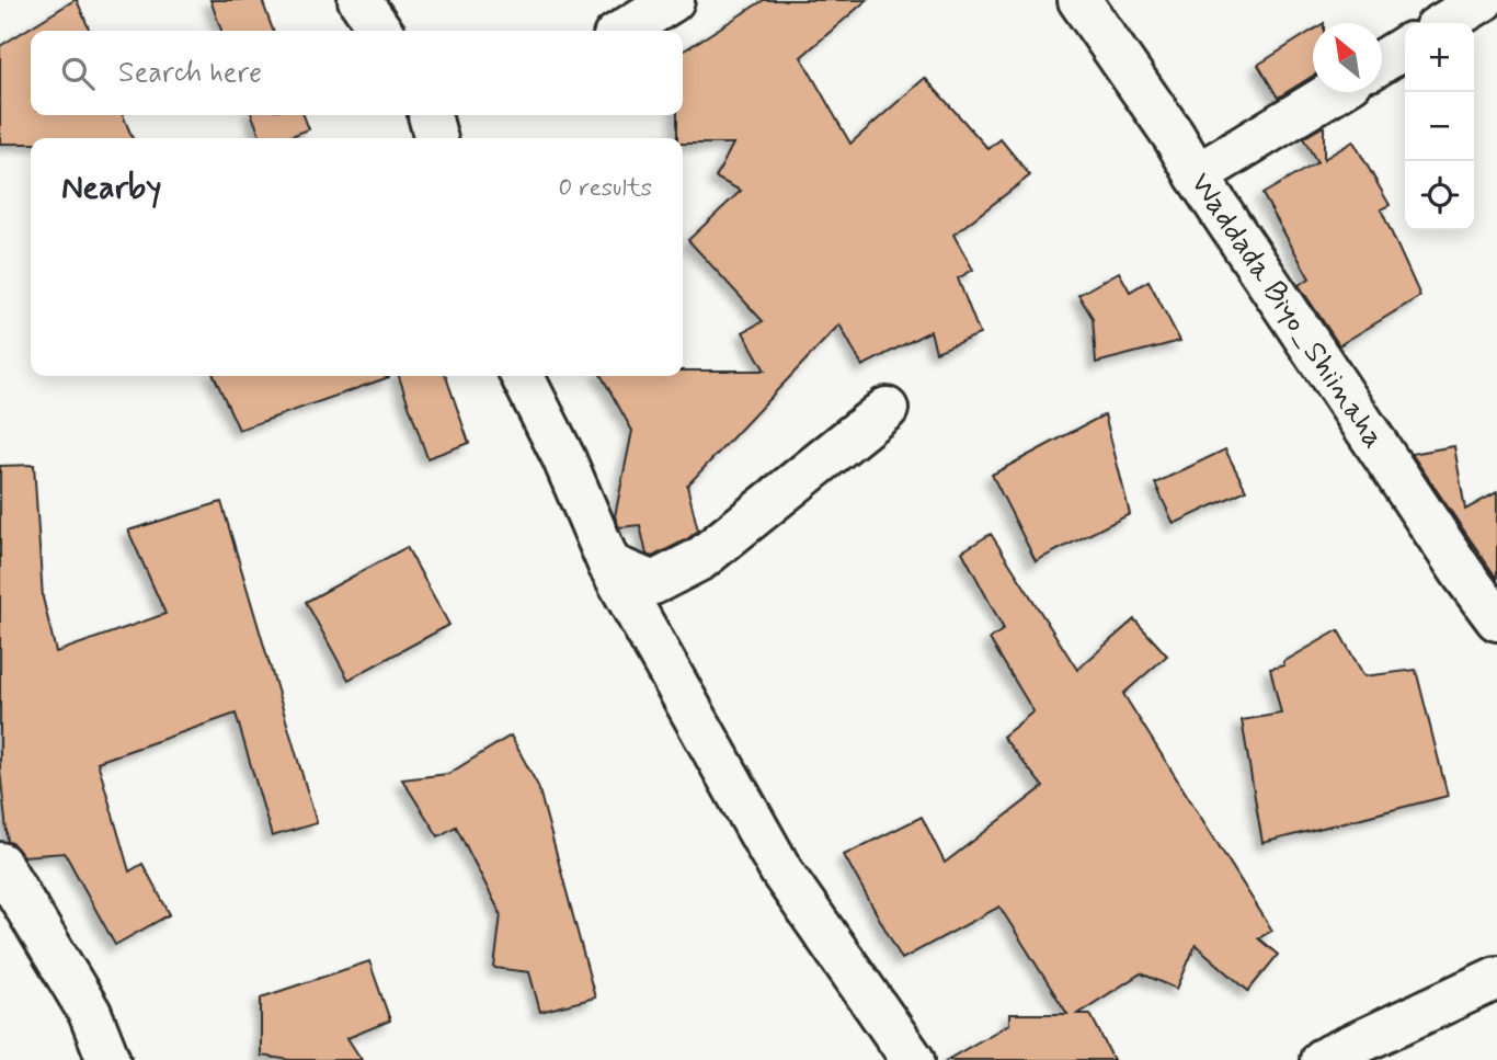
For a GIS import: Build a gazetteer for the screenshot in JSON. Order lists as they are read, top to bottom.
{
  "streets": {
    "street": ["Waddada Biyo_Shiinaha"]
  },
  "north": "top left",
  "page": {
    "map_buttons": ["+", "−"],
    "search": "Search here",
    "heading": ["Nearby", "0 results"]
  }
}
